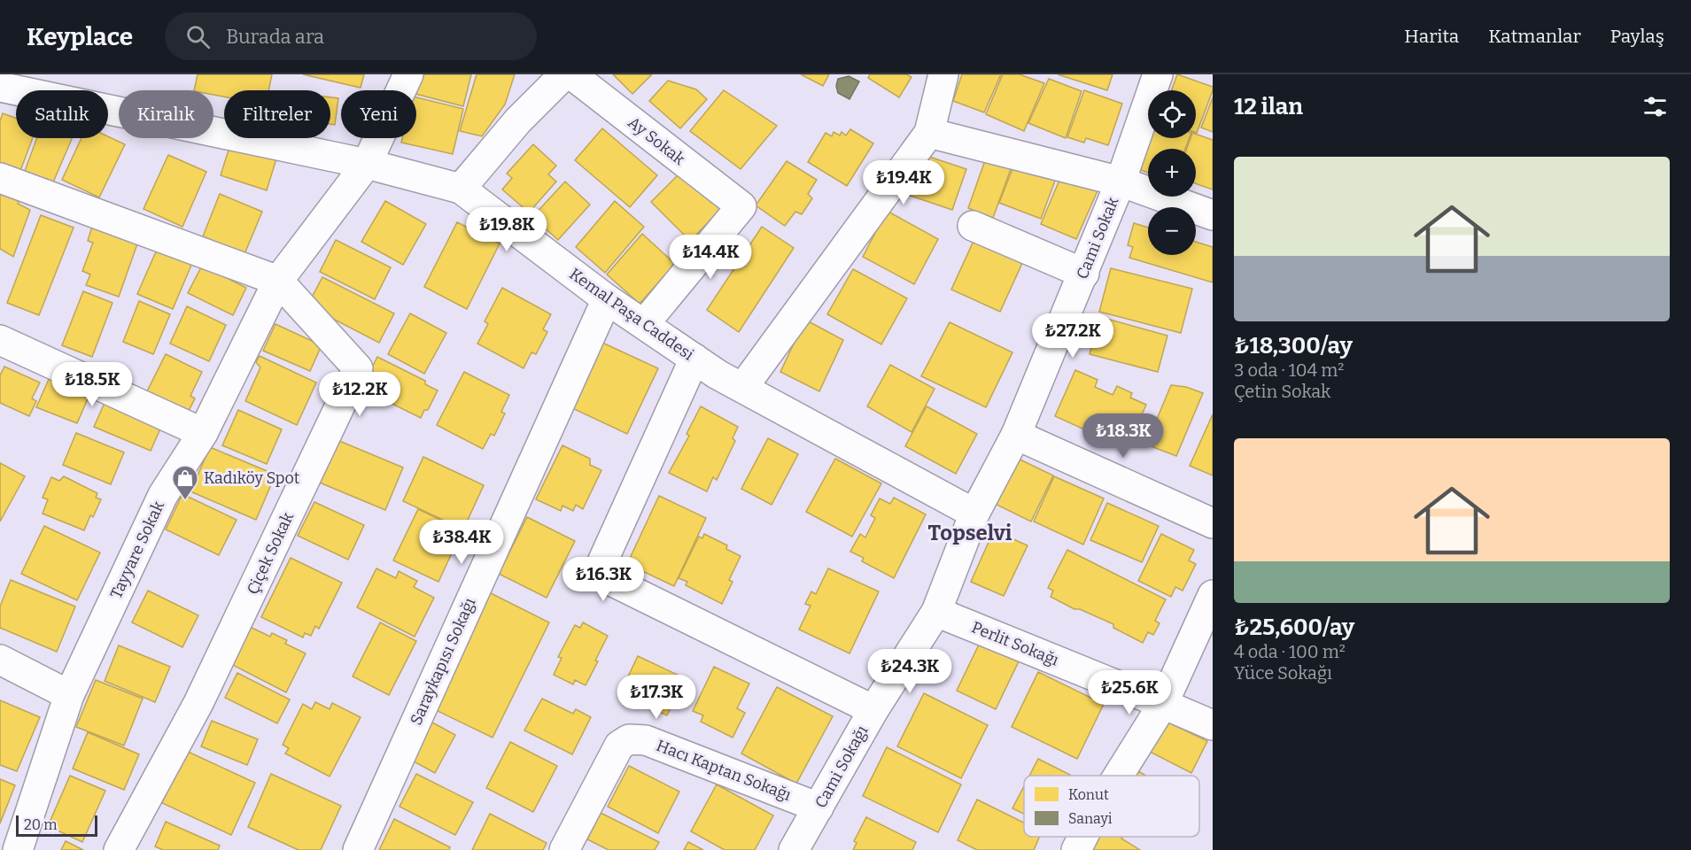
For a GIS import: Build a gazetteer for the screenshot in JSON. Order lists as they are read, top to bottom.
{
  "streets": {
    "street": [
      "Ay Sokak",
      "Cami Sokak",
      "Kemal Paşa Caddesi",
      "Tayyare Sokak",
      "Çiçek Sokak",
      "Perlit Sokağı",
      "Saraykapısı Sokağı",
      "Cami Sokağı",
      "Hacı Kaptan Sokağı"
    ]
  },
  "crossings": [
    ["Ay Sokak", "Kemal Paşa Caddesi"],
    ["Cami Sokak", "Kemal Paşa Caddesi"],
    ["Cami Sokak", "Cami Sokağı"],
    ["Kemal Paşa Caddesi", "Tayyare Sokak"],
    ["Kemal Paşa Caddesi", "Saraykapısı Sokağı"],
    ["Kemal Paşa Caddesi", "Cami Sokağı"],
    ["Tayyare Sokak", "Çiçek Sokak"],
    ["Perlit Sokağı", "Cami Sokağı"],
    ["Cami Sokağı", "Hacı Kaptan Sokağı"]
  ],
  "districts": ["Topselvi"],
  "places": {
    "shop": ["Kadıköy Spot"]
  },
  "legend": ["Konut", "Sanayi"],
  "scale_bar": "20 m",
  "page": {
    "header": "Keyplace",
    "search": "Burada ara",
    "nav": ["Harita", "Katmanlar", "Paylaş"],
    "heading": "12 ilan",
    "map_buttons": ["+", "−"],
    "chip": [
      "Satılık",
      "Kiralık",
      "Filtreler",
      "Yeni"
    ],
    "list": [
      {
        "name": "₺18,300/ay",
        "note": "3 oda · 104 m² · Çetin Sokak"
      },
      {
        "name": "₺25,600/ay",
        "note": "4 oda · 100 m² · Yüce Sokağı"
      }
    ],
    "price": [
      "₺19.4K",
      "₺19.8K",
      "₺14.4K",
      "₺27.2K",
      "₺18.5K",
      "₺12.2K",
      "₺18.3K",
      "₺38.4K",
      "₺16.3K",
      "₺24.3K",
      "₺25.6K",
      "₺17.3K"
    ],
    "scale": "20 m"
  }
}
